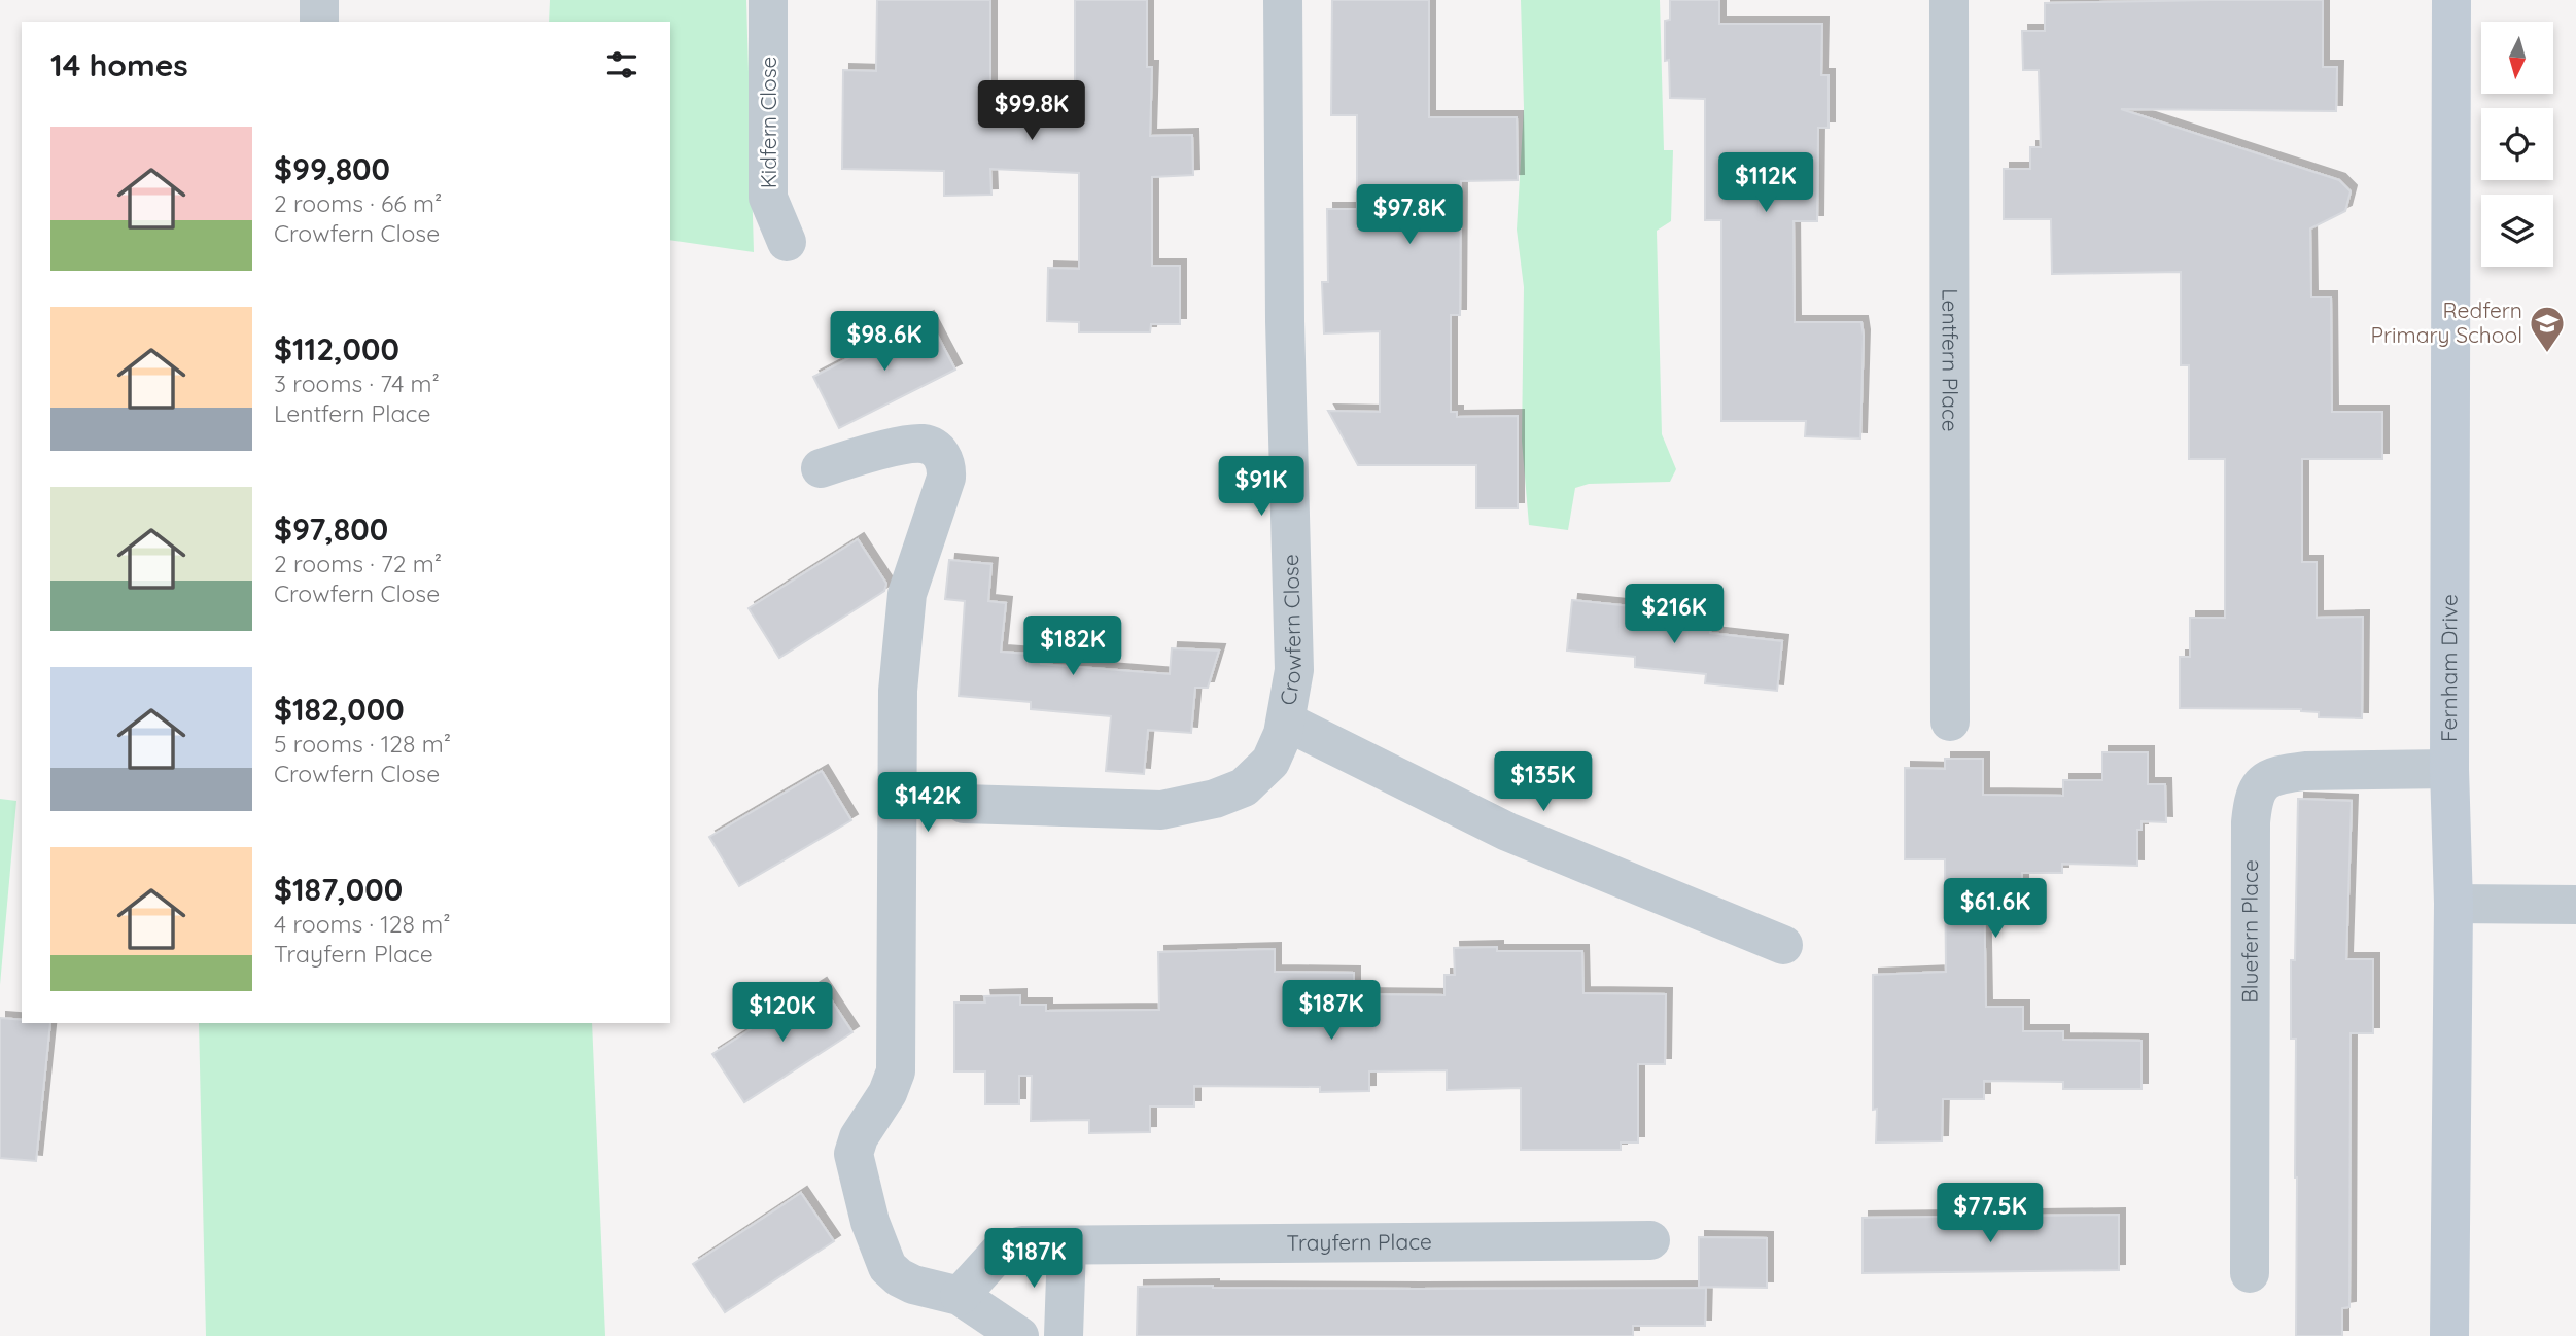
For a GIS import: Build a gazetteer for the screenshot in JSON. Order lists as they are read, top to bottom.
{
  "streets": {
    "street": [
      "Kidfern Close",
      "Lentfern Place",
      "Crowfern Close",
      "Fernham Drive",
      "Bluefern Place",
      "Trayfern Place"
    ]
  },
  "crossings": [
    ["Fernham Drive", "Bluefern Place"]
  ],
  "places": {
    "school or university": ["Redfern Primary School"]
  },
  "north": "bottom",
  "page": {
    "heading": "14 homes",
    "price": [
      "$99.8K",
      "$112K",
      "$97.8K",
      "$98.6K",
      "$91K",
      "$216K",
      "$182K",
      "$135K",
      "$142K",
      "$61.6K",
      "$187K",
      "$120K",
      "$77.5K",
      "$187K"
    ],
    "list": [
      {
        "name": "$99,800",
        "note": "2 rooms · 66 m² · Crowfern Close"
      },
      {
        "name": "$112,000",
        "note": "3 rooms · 74 m² · Lentfern Place"
      },
      {
        "name": "$97,800",
        "note": "2 rooms · 72 m² · Crowfern Close"
      },
      {
        "name": "$182,000",
        "note": "5 rooms · 128 m² · Crowfern Close"
      },
      {
        "name": "$187,000",
        "note": "4 rooms · 128 m² · Trayfern Place"
      }
    ]
  }
}
